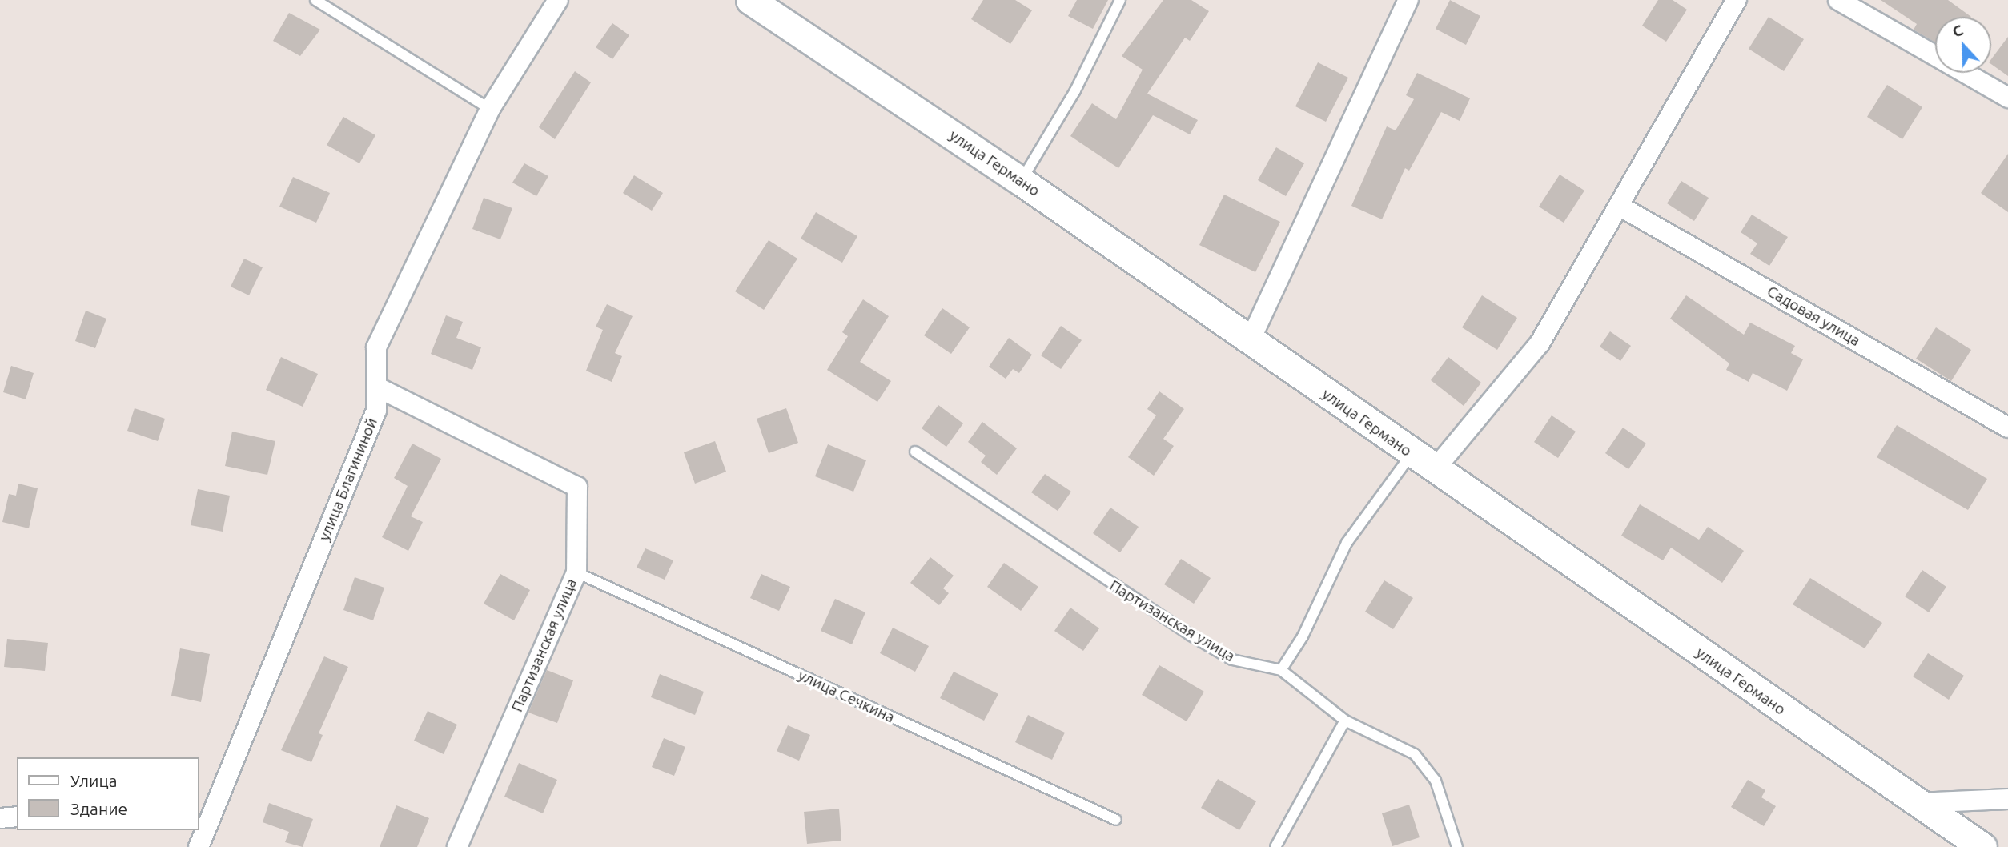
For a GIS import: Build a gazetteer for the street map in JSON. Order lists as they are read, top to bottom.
{
  "streets": {
    "main road": ["улица Германо"],
    "street": ["Садовая улица", "улица Благининой", "Партизанская улица"],
    "lane": ["улица Сечкина"]
  },
  "crossings": [
    ["улица Благининой", "Партизанская улица"],
    ["Партизанская улица", "улица Сечкина"]
  ],
  "legend": ["Улица", "Здание"],
  "north": "top"
}
